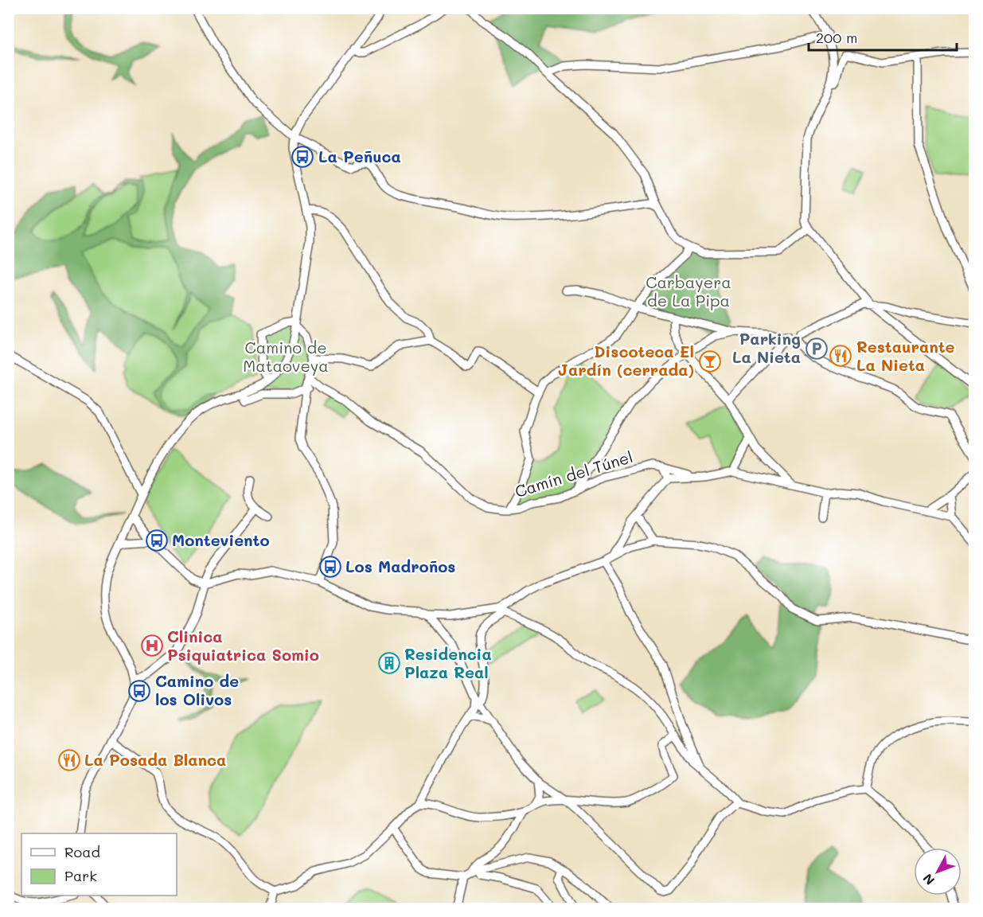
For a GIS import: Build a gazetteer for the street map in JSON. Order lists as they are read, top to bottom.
{
  "streets": {
    "street": ["Camín del Túnel"]
  },
  "parks": ["Carbayera de La Pipa", "Camino de Mataoveya"],
  "places": {
    "bus stop": [
      "La Peñuca",
      "Monteviento",
      "Los Madroños",
      "Camino de los Olivos"
    ],
    "parking": ["Parking La Nieta"],
    "restaurant": ["Restaurante La Nieta", "La Posada Blanca"],
    "bar": ["Discoteca El Jardín (cerrada)"],
    "hospital": ["Clinica Psiquiatrica Somio"],
    "building": ["Residencia Plaza Real"]
  },
  "legend": ["Road", "Park"],
  "scale_bar": "200 m",
  "north": "bottom left"
}
